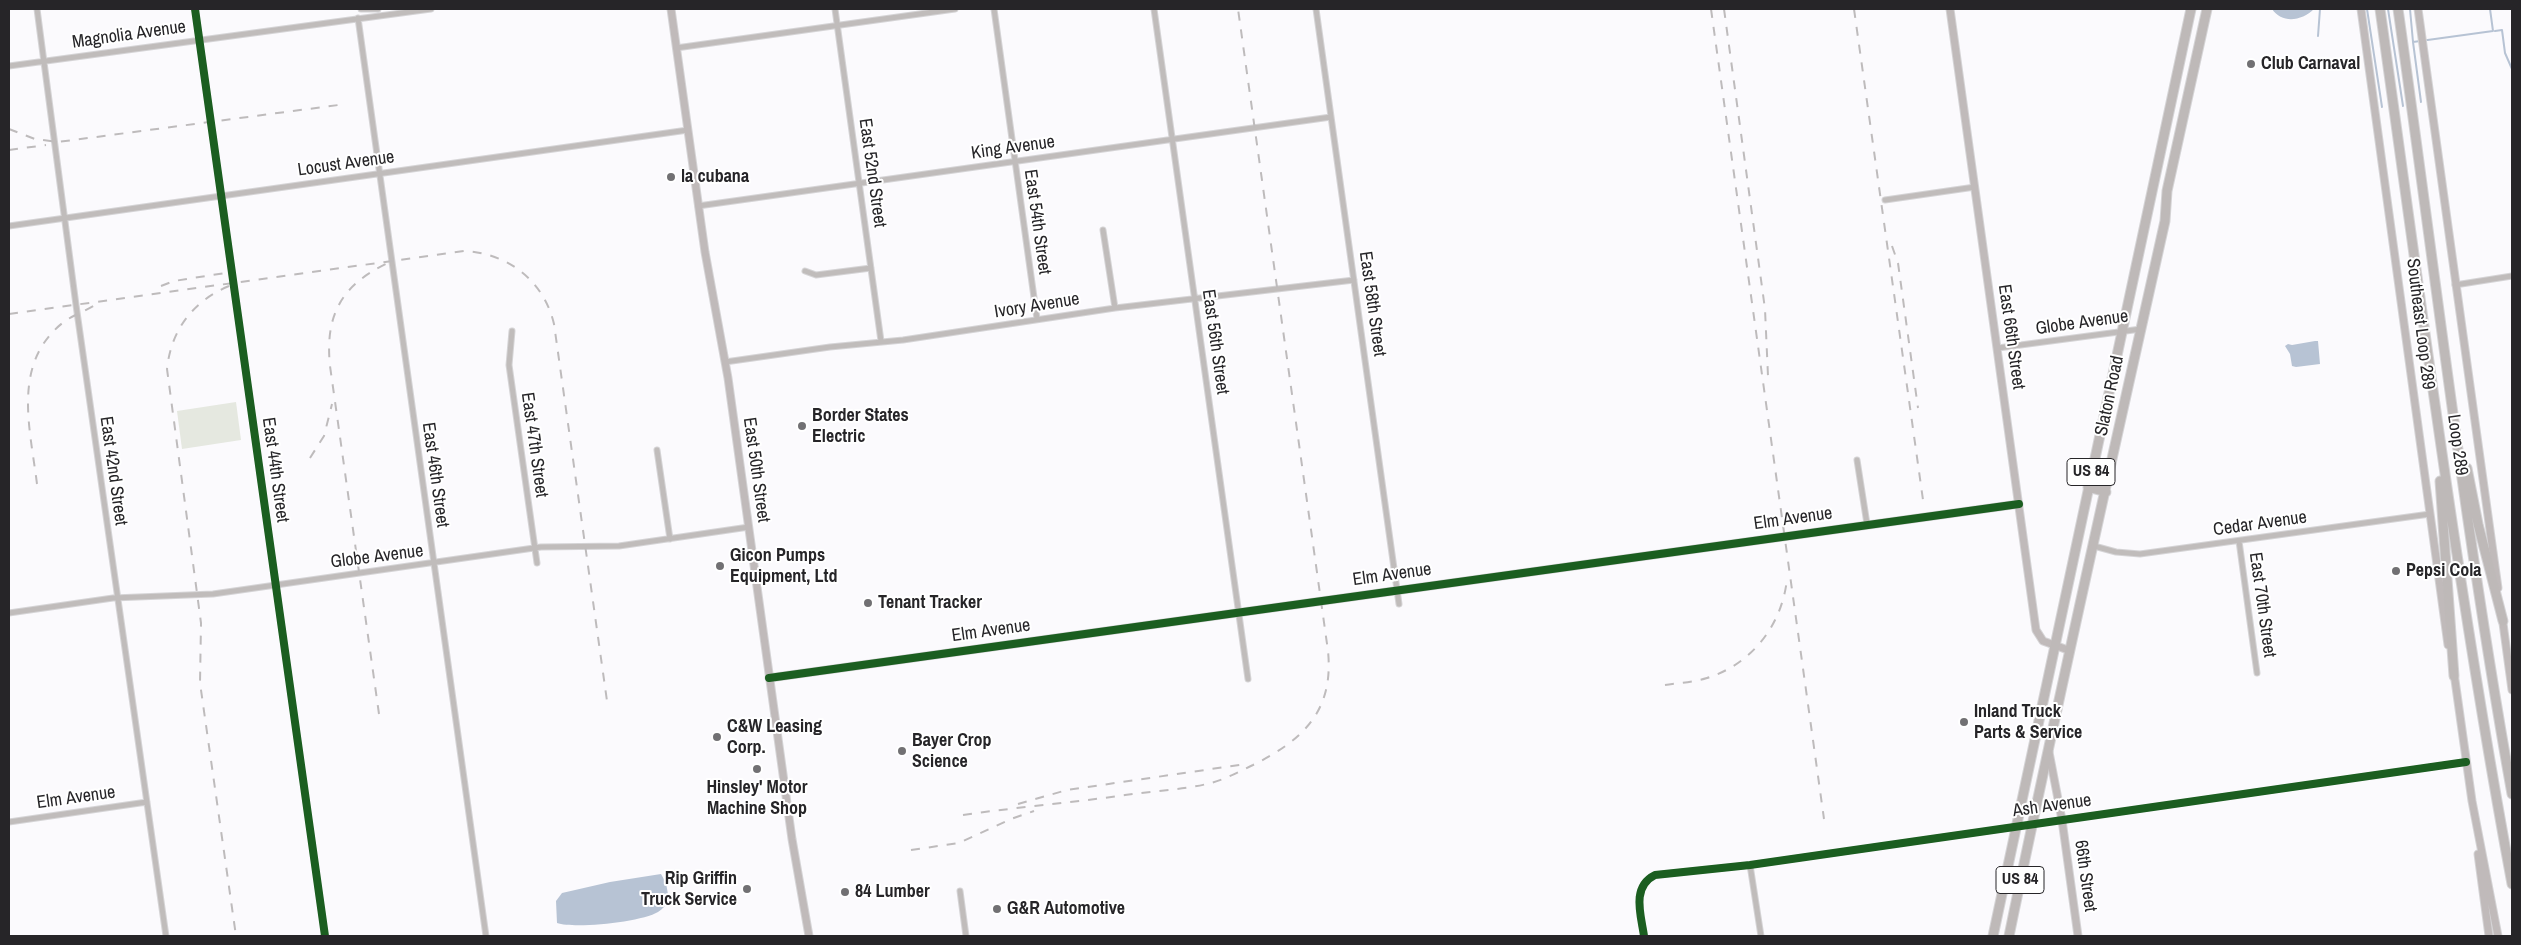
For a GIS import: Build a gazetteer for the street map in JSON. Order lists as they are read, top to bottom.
{
  "streets": {
    "highway": ["Slaton Road", "Loop 289", "US 84"],
    "main road": [
      "Southeast Loop 289",
      "East 66th Street",
      "East 50th Street",
      "Elm Avenue",
      "66th Street"
    ],
    "street": [
      "Magnolia Avenue",
      "King Avenue",
      "Locust Avenue",
      "East 52nd Street",
      "East 54th Street",
      "East 58th Street",
      "Ivory Avenue",
      "Globe Avenue",
      "East 56th Street",
      "East 47th Street",
      "East 44th Street",
      "East 42nd Street",
      "East 46th Street",
      "Cedar Avenue",
      "East 70th Street",
      "Ash Avenue"
    ]
  },
  "crossings": [
    ["Magnolia Avenue", "East 44th Street"],
    ["Magnolia Avenue", "East 42nd Street"],
    ["Magnolia Avenue", "East 46th Street"],
    ["King Avenue", "East 52nd Street"],
    ["King Avenue", "East 54th Street"],
    ["King Avenue", "East 58th Street"],
    ["King Avenue", "East 56th Street"],
    ["King Avenue", "East 50th Street"],
    ["Locust Avenue", "East 44th Street"],
    ["Locust Avenue", "East 50th Street"],
    ["Locust Avenue", "East 42nd Street"],
    ["Locust Avenue", "East 46th Street"],
    ["East 52nd Street", "Ivory Avenue"],
    ["East 54th Street", "Ivory Avenue"],
    ["East 58th Street", "Ivory Avenue"],
    ["East 58th Street", "Elm Avenue"],
    ["Ivory Avenue", "East 56th Street"],
    ["Ivory Avenue", "East 50th Street"],
    ["Globe Avenue", "East 66th Street"],
    ["Globe Avenue", "Slaton Road"],
    ["Globe Avenue", "East 47th Street"],
    ["Globe Avenue", "East 44th Street"],
    ["Globe Avenue", "East 50th Street"],
    ["Globe Avenue", "East 42nd Street"],
    ["Globe Avenue", "East 46th Street"],
    ["Southeast Loop 289", "Cedar Avenue"],
    ["Southeast Loop 289", "Ash Avenue"],
    ["East 66th Street", "Slaton Road"],
    ["East 66th Street", "Elm Avenue"],
    ["East 56th Street", "Elm Avenue"],
    ["Slaton Road", "Cedar Avenue"],
    ["Slaton Road", "Ash Avenue"],
    ["East 50th Street", "Elm Avenue"],
    ["East 42nd Street", "Elm Avenue"],
    ["Cedar Avenue", "East 70th Street"],
    ["Ash Avenue", "66th Street"]
  ],
  "places": [
    "Club Carnaval",
    "la cubana",
    "Border States Electric",
    "Gicon Pumps Equipment, Ltd",
    "Pepsi Cola",
    "Tenant Tracker",
    "Inland Truck Parts & Service",
    "C&W Leasing Corp.",
    "Bayer Crop Science",
    "Hinsley' Motor Machine Shop",
    "Rip Griffin Truck Service",
    "84 Lumber",
    "G&R Automotive"
  ]
}
